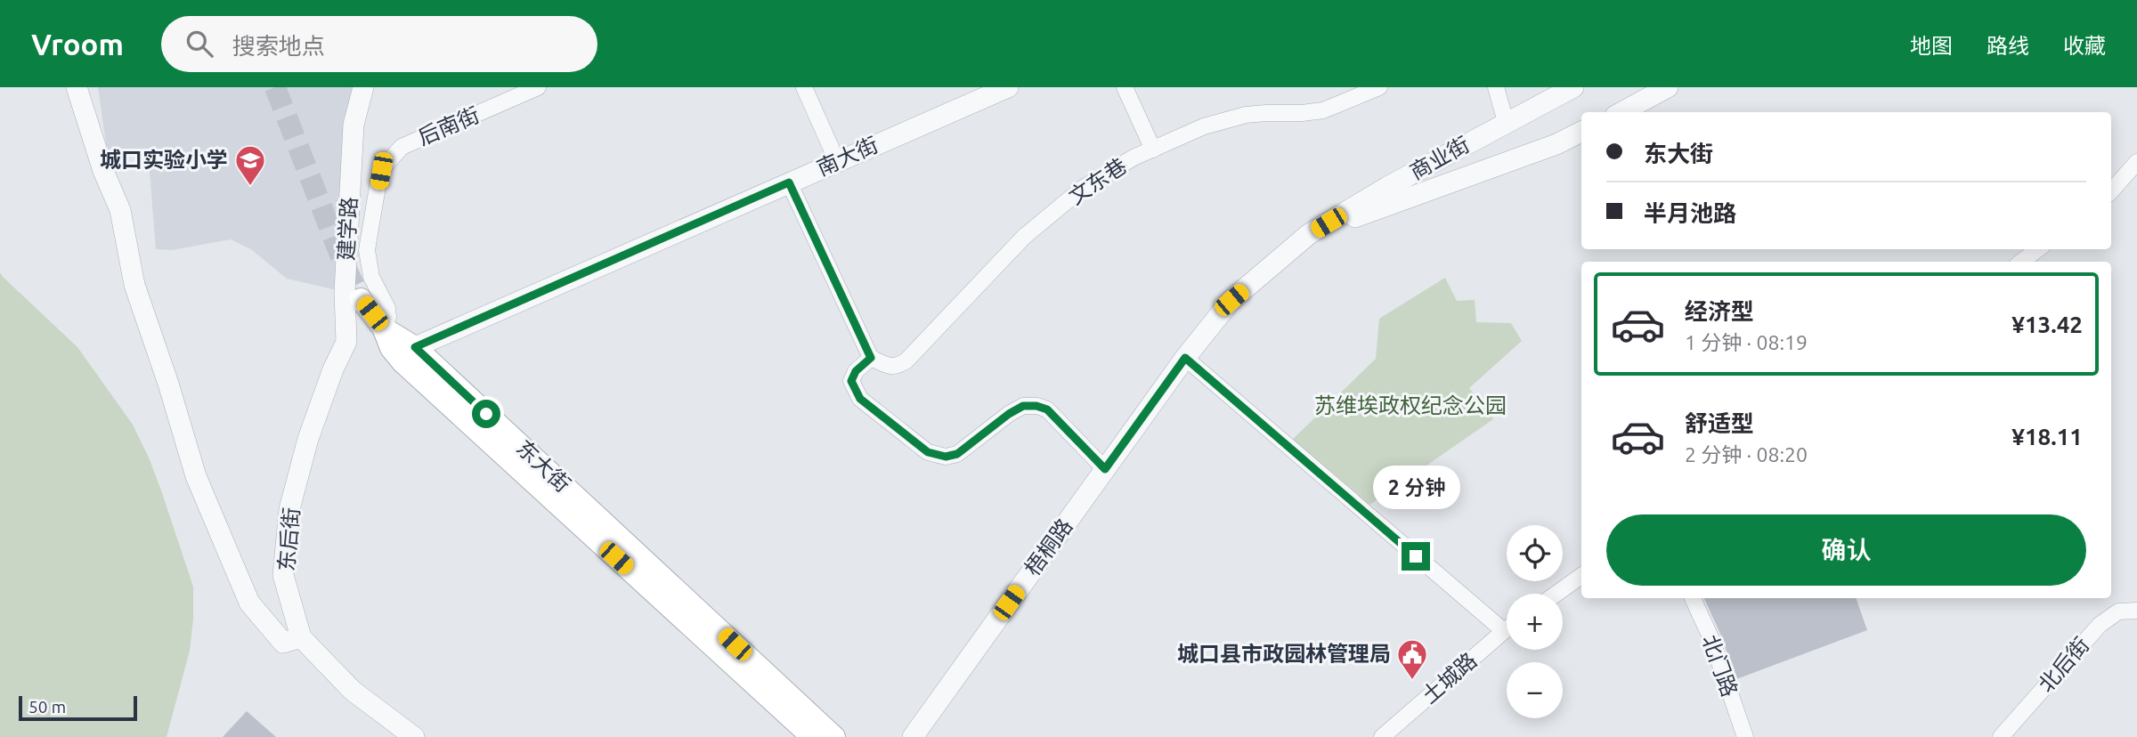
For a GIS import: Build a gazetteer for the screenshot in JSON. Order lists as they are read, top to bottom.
{
  "streets": {
    "main road": ["东大街"],
    "street": [
      "后南街",
      "南大街",
      "商业街",
      "文东巷",
      "建学路",
      "东后街",
      "梧桐路",
      "北后街",
      "北门路",
      "土城路"
    ]
  },
  "crossings": [
    ["后南街", "东大街"],
    ["南大街", "东大街"],
    ["商业街", "梧桐路"],
    ["建学路", "东后街"]
  ],
  "parks": ["苏维埃政权纪念公园"],
  "places": {
    "school or university": ["城口实验小学"],
    "public building": ["城口县市政园林管理局"]
  },
  "scale_bar": "50 m",
  "page": {
    "header": "Vroom",
    "search": "搜索地点",
    "nav": ["地图", "路线", "收藏"],
    "banner": ["东大街", "半月池路"],
    "list": [
      {
        "name": "经济型",
        "note": "1 分钟 · 08:19",
        "value": "¥13.42"
      },
      {
        "name": "舒适型",
        "note": "2 分钟 · 08:20",
        "value": "¥18.11"
      }
    ],
    "bubble": "2 分钟",
    "buttons": "确认",
    "map_buttons": ["+", "−"],
    "scale": "50 m"
  }
}
